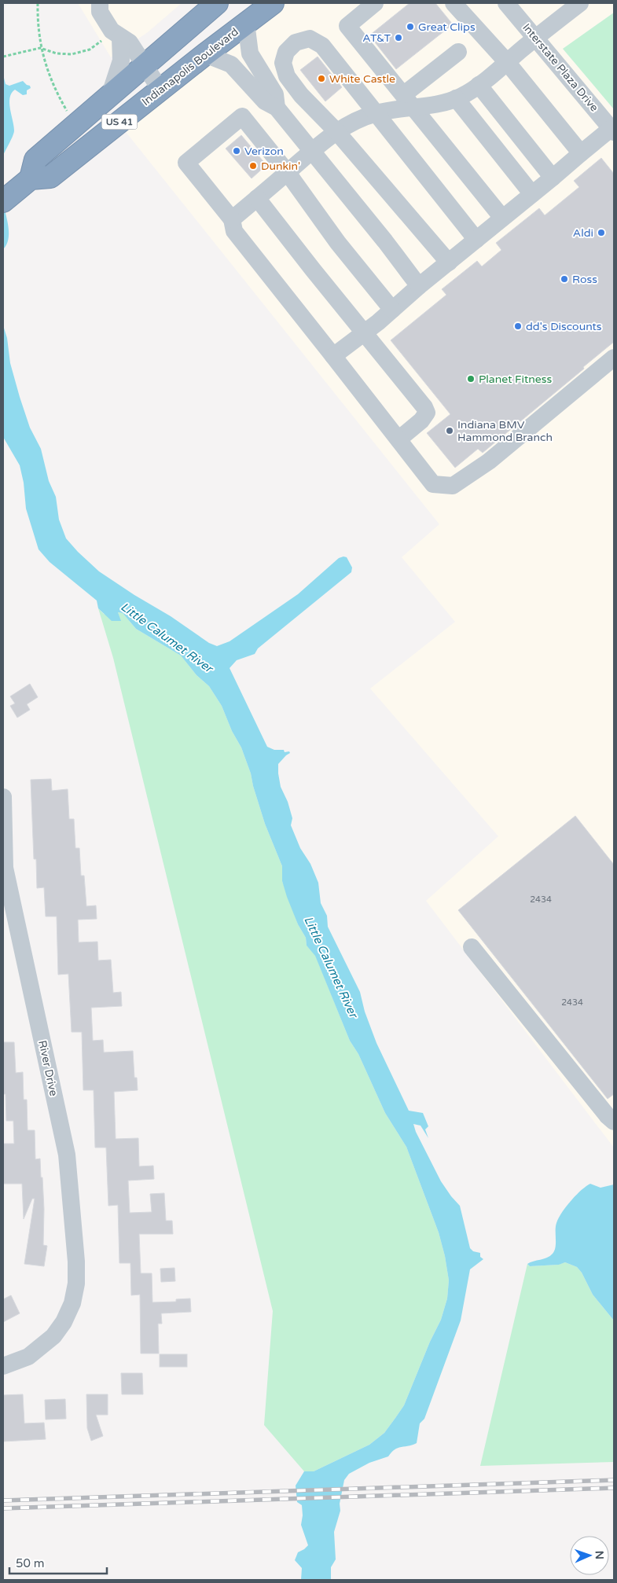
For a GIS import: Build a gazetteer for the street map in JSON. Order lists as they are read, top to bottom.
{
  "streets": {
    "highway": ["Indianapolis Boulevard", "US 41"],
    "street": ["Interstate Plaza Drive", "River Drive"]
  },
  "crossings": [
    ["Indianapolis Boulevard", "US 41"]
  ],
  "water": ["Little Calumet River"],
  "places": [
    "Great Clips",
    "AT&T",
    "White Castle",
    "Verizon",
    "Dunkin'",
    "Aldi",
    "Ross",
    "dd's Discounts",
    "Planet Fitness",
    "Indiana BMV Hammond Branch"
  ],
  "house_numbers": ["2434", "2434"],
  "scale_bar": "50 m",
  "north": "right"
}
